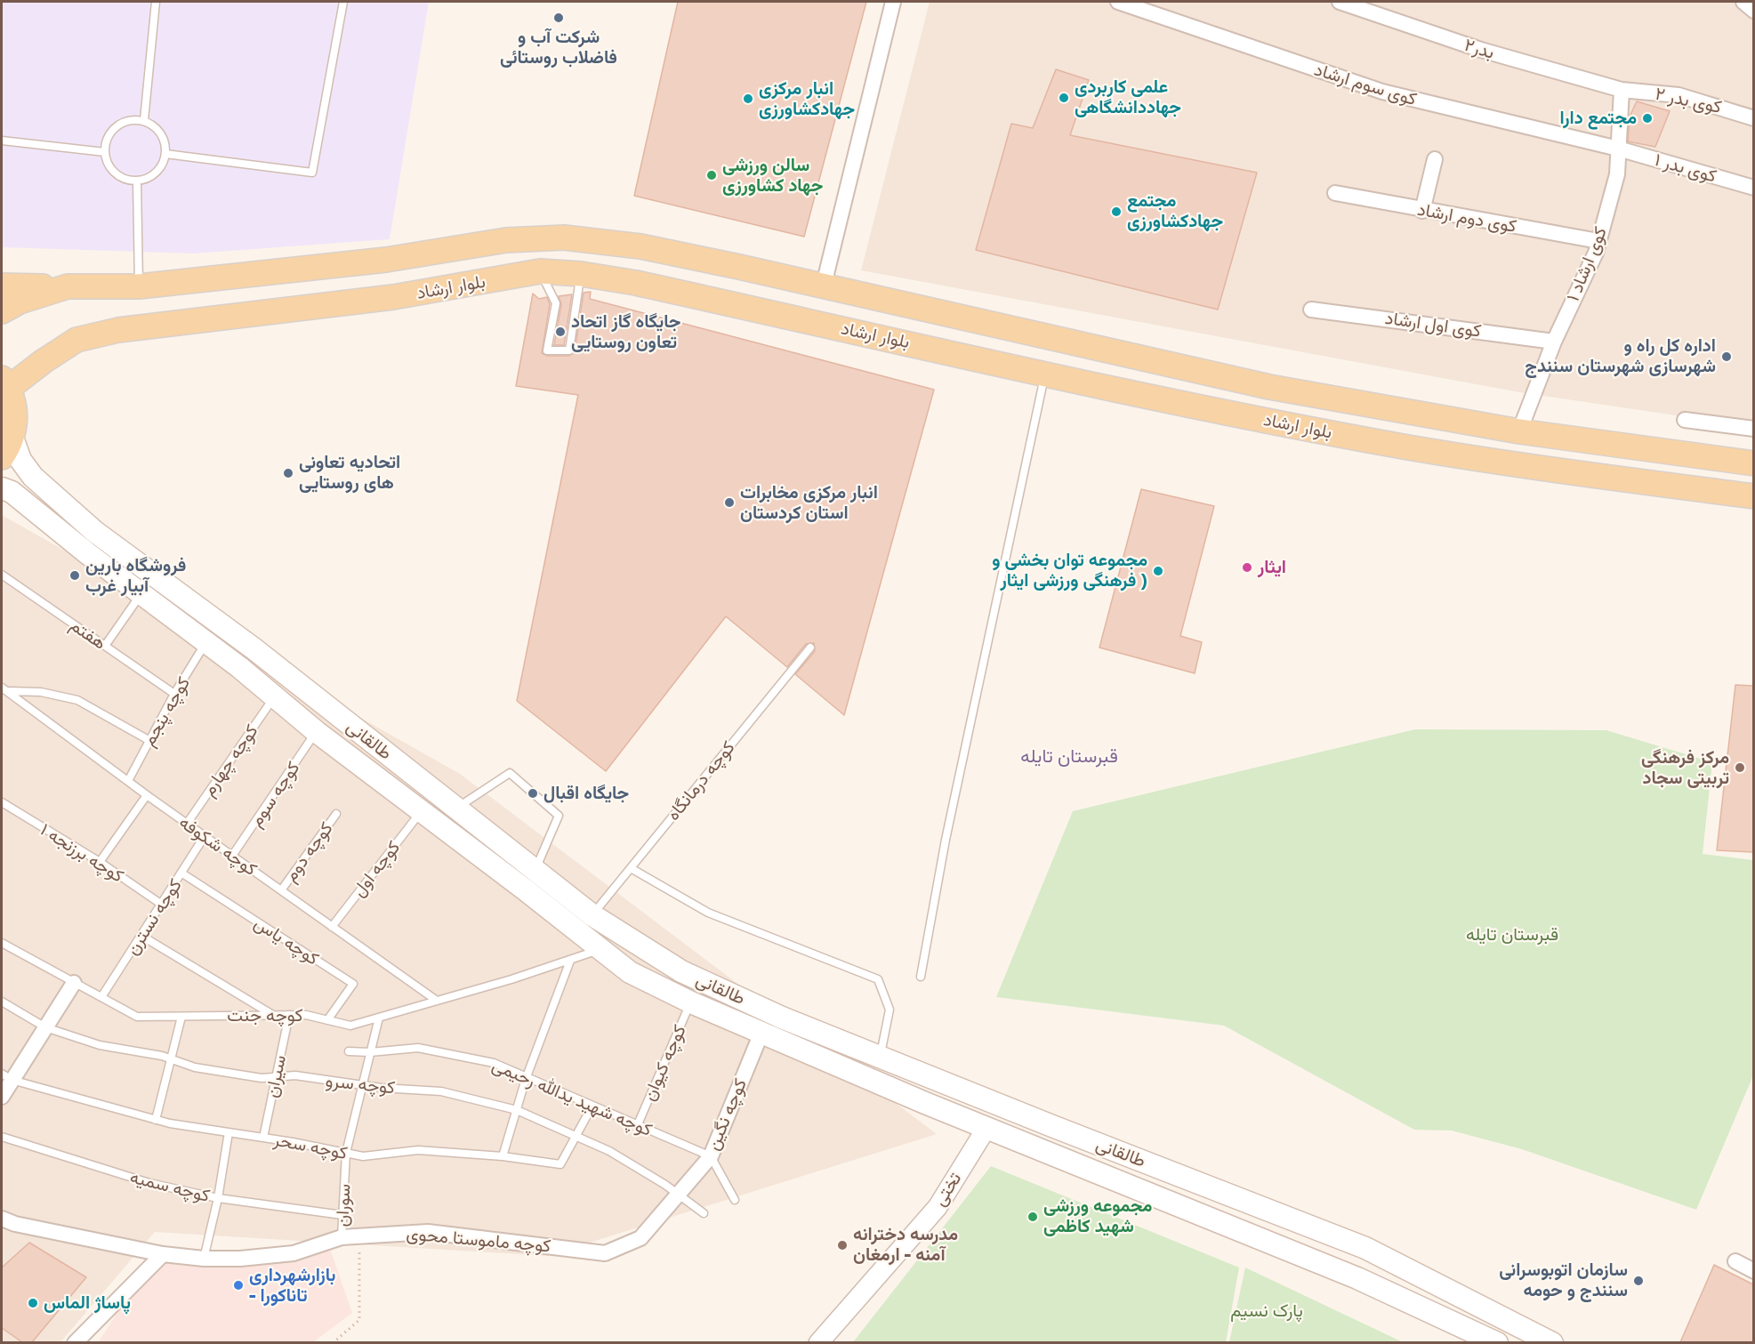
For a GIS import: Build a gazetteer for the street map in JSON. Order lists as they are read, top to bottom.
{
  "streets": {
    "main road": ["بلوار ارشاد", "طالقانی"],
    "street": [
      "بدر۲",
      "کوی سوم ارشاد",
      "کوی بدر ۲",
      "کوی بدر ۱",
      "کوی دوم ارشاد",
      "کوی ارشاد ۱",
      "کوی اول ارشاد",
      "کوچه نگین",
      "تختی",
      "کوچه ماموستا محوی"
    ],
    "lane": [
      "هفتم",
      "کوچه پنجم",
      "کوچه چهارم",
      "کوچه درمانگاه",
      "کوچه سوم",
      "کوچه شکوفه",
      "کوچه دوم",
      "کوچه برزنجه ۱",
      "کوچه اول",
      "کوچه نسترن",
      "کوچه یاس",
      "کوچه جنت",
      "کوچه کیوان",
      "سیران",
      "کوچه سرو",
      "کوچه شهید یدالله رحیمی",
      "کوچه سحر",
      "کوچه سمیه",
      "سوران"
    ]
  },
  "crossings": [
    ["بدر۲", "کوی بدر ۲"],
    ["بدر۲", "کوی ارشاد ۱"],
    ["کوی سوم ارشاد", "کوی بدر ۱"],
    ["کوی سوم ارشاد", "کوی ارشاد ۱"],
    ["کوی بدر ۲", "کوی ارشاد ۱"],
    ["کوی بدر ۱", "کوی ارشاد ۱"],
    ["کوی دوم ارشاد", "کوی ارشاد ۱"],
    ["کوی ارشاد ۱", "بلوار ارشاد"],
    ["کوی ارشاد ۱", "کوی اول ارشاد"],
    ["هفتم", "کوچه پنجم"],
    ["کوچه پنجم", "طالقانی"],
    ["کوچه پنجم", "کوچه شکوفه"],
    ["طالقانی", "کوچه چهارم"],
    ["طالقانی", "کوچه درمانگاه"],
    ["طالقانی", "کوچه سوم"],
    ["طالقانی", "کوچه اول"],
    ["طالقانی", "کوچه جنت"],
    ["طالقانی", "کوچه کیوان"],
    ["طالقانی", "کوچه نگین"],
    ["طالقانی", "تختی"],
    ["کوچه چهارم", "کوچه شکوفه"],
    ["کوچه سوم", "کوچه شکوفه"],
    ["کوچه شکوفه", "کوچه دوم"],
    ["کوچه شکوفه", "کوچه اول"],
    ["کوچه شکوفه", "کوچه نسترن"],
    ["کوچه شکوفه", "کوچه جنت"],
    ["کوچه برزنجه ۱", "کوچه نسترن"],
    ["کوچه نسترن", "کوچه یاس"],
    ["کوچه نسترن", "کوچه جنت"],
    ["کوچه یاس", "کوچه جنت"],
    ["کوچه جنت", "سیران"],
    ["کوچه جنت", "سوران"],
    ["کوچه کیوان", "کوچه شهید یدالله رحیمی"],
    ["سیران", "کوچه سرو"],
    ["سیران", "کوچه سحر"],
    ["کوچه سرو", "کوچه نگین"],
    ["کوچه سرو", "کوچه سحر"],
    ["کوچه سرو", "سوران"],
    ["کوچه شهید یدالله رحیمی", "کوچه نگین"],
    ["کوچه شهید یدالله رحیمی", "کوچه سحر"],
    ["کوچه شهید یدالله رحیمی", "سوران"],
    ["کوچه نگین", "کوچه ماموستا محوی"],
    ["کوچه سحر", "سوران"],
    ["کوچه سمیه", "سوران"],
    ["سوران", "کوچه ماموستا محوی"]
  ],
  "districts": ["قبرستان تایله"],
  "parks": ["قبرستان تایله", "پارک نسیم"],
  "places": [
    "شرکت آب و فاضلاب روستائی",
    "علمی کاربردی جهاددانشگاهی",
    "انبار مرکزی جهادکشاورزی",
    "مجتمع دارا",
    "سالن ورزشی جهاد کشاورزی",
    "مجتمع جهادکشاورزی",
    "جایگاه گاز اتحاد تعاون روستایی",
    "اداره کل راه و شهرسازی شهرستان سنندج",
    "اتحادیه تعاونی های روستایی",
    "انبار مرکزی مخابرات استان کردستان",
    "ایثار",
    "مجموعه توان بخشی و فرهنگی ورزشی ایثار )",
    "فروشگاه بارین آبیار غرب",
    "مرکز فرهنگی تربیتی سجاد",
    "جایگاه اقبال",
    "مجموعه ورزشی شهید کاظمی",
    "مدرسه دخترانه آمنه - ارمغان",
    "سازمان اتوبوسرانی سنندج و حومه",
    "بازارشهرداری - تاناکورا",
    "پاساژ الماس"
  ]
}
